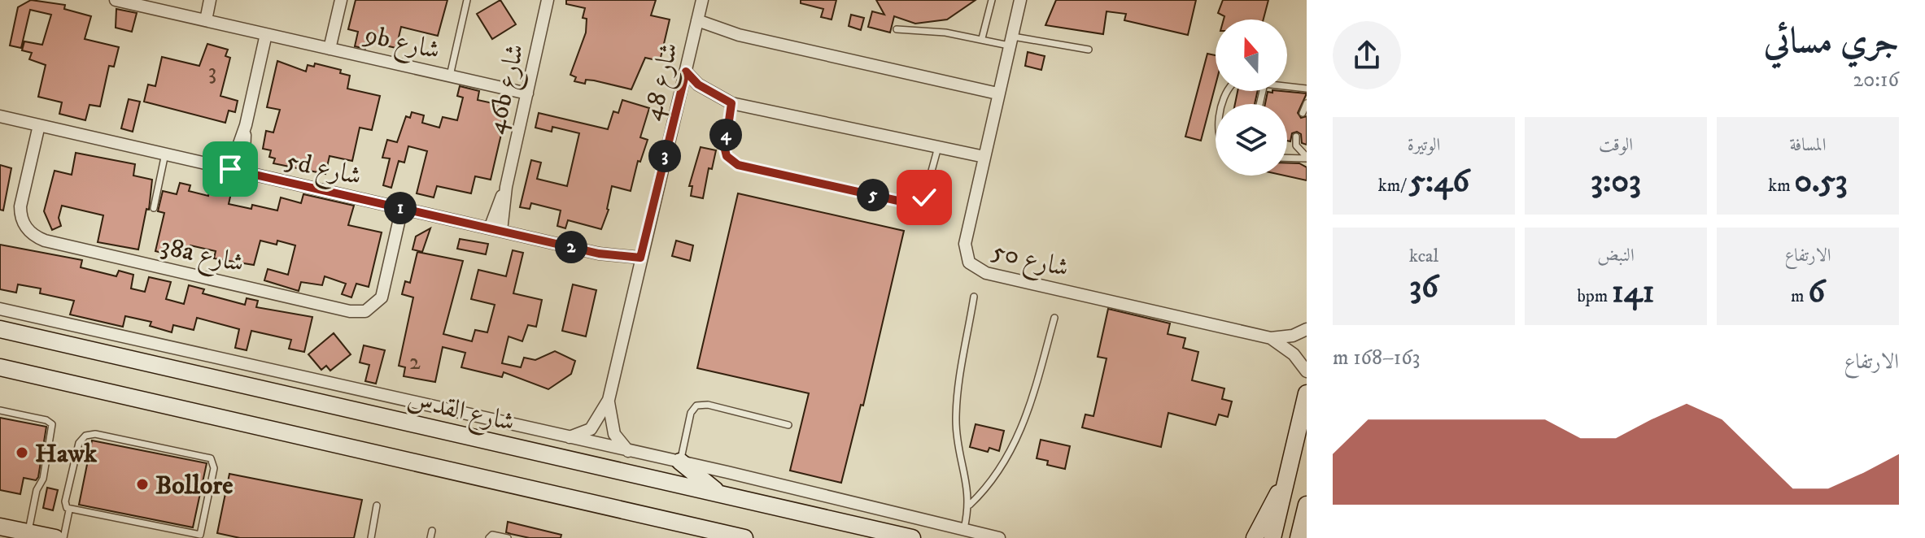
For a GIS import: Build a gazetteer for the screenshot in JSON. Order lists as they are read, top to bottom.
{
  "streets": {
    "main road": ["شارع القدس"],
    "street": [
      "9b شارع",
      "شارع 48",
      "46b شارع",
      "5d شارع",
      "38a شارع",
      "شارع 50"
    ]
  },
  "crossings": [
    ["9b شارع", "46b شارع"],
    ["شارع 48", "5d شارع"],
    ["46b شارع", "5d شارع"],
    ["5d شارع", "38a شارع"]
  ],
  "places": ["Hawk", "Bollore"],
  "house_numbers": ["3", "2"],
  "north": "top",
  "page": {
    "heading": ["جري مسائي", "20:16"],
    "stats": [
      ["المسافة", "0.53 km"],
      ["الوقت", "3:03"],
      ["الوتيرة", "5:46 /km"],
      ["الارتفاع", "6 m"],
      ["النبض", "141 bpm"],
      ["kcal", "36"]
    ],
    "pins": [
      "4",
      "3",
      "5",
      "1",
      "2"
    ],
    "chart": ["الارتفاع", "163–168 m"]
  }
}
